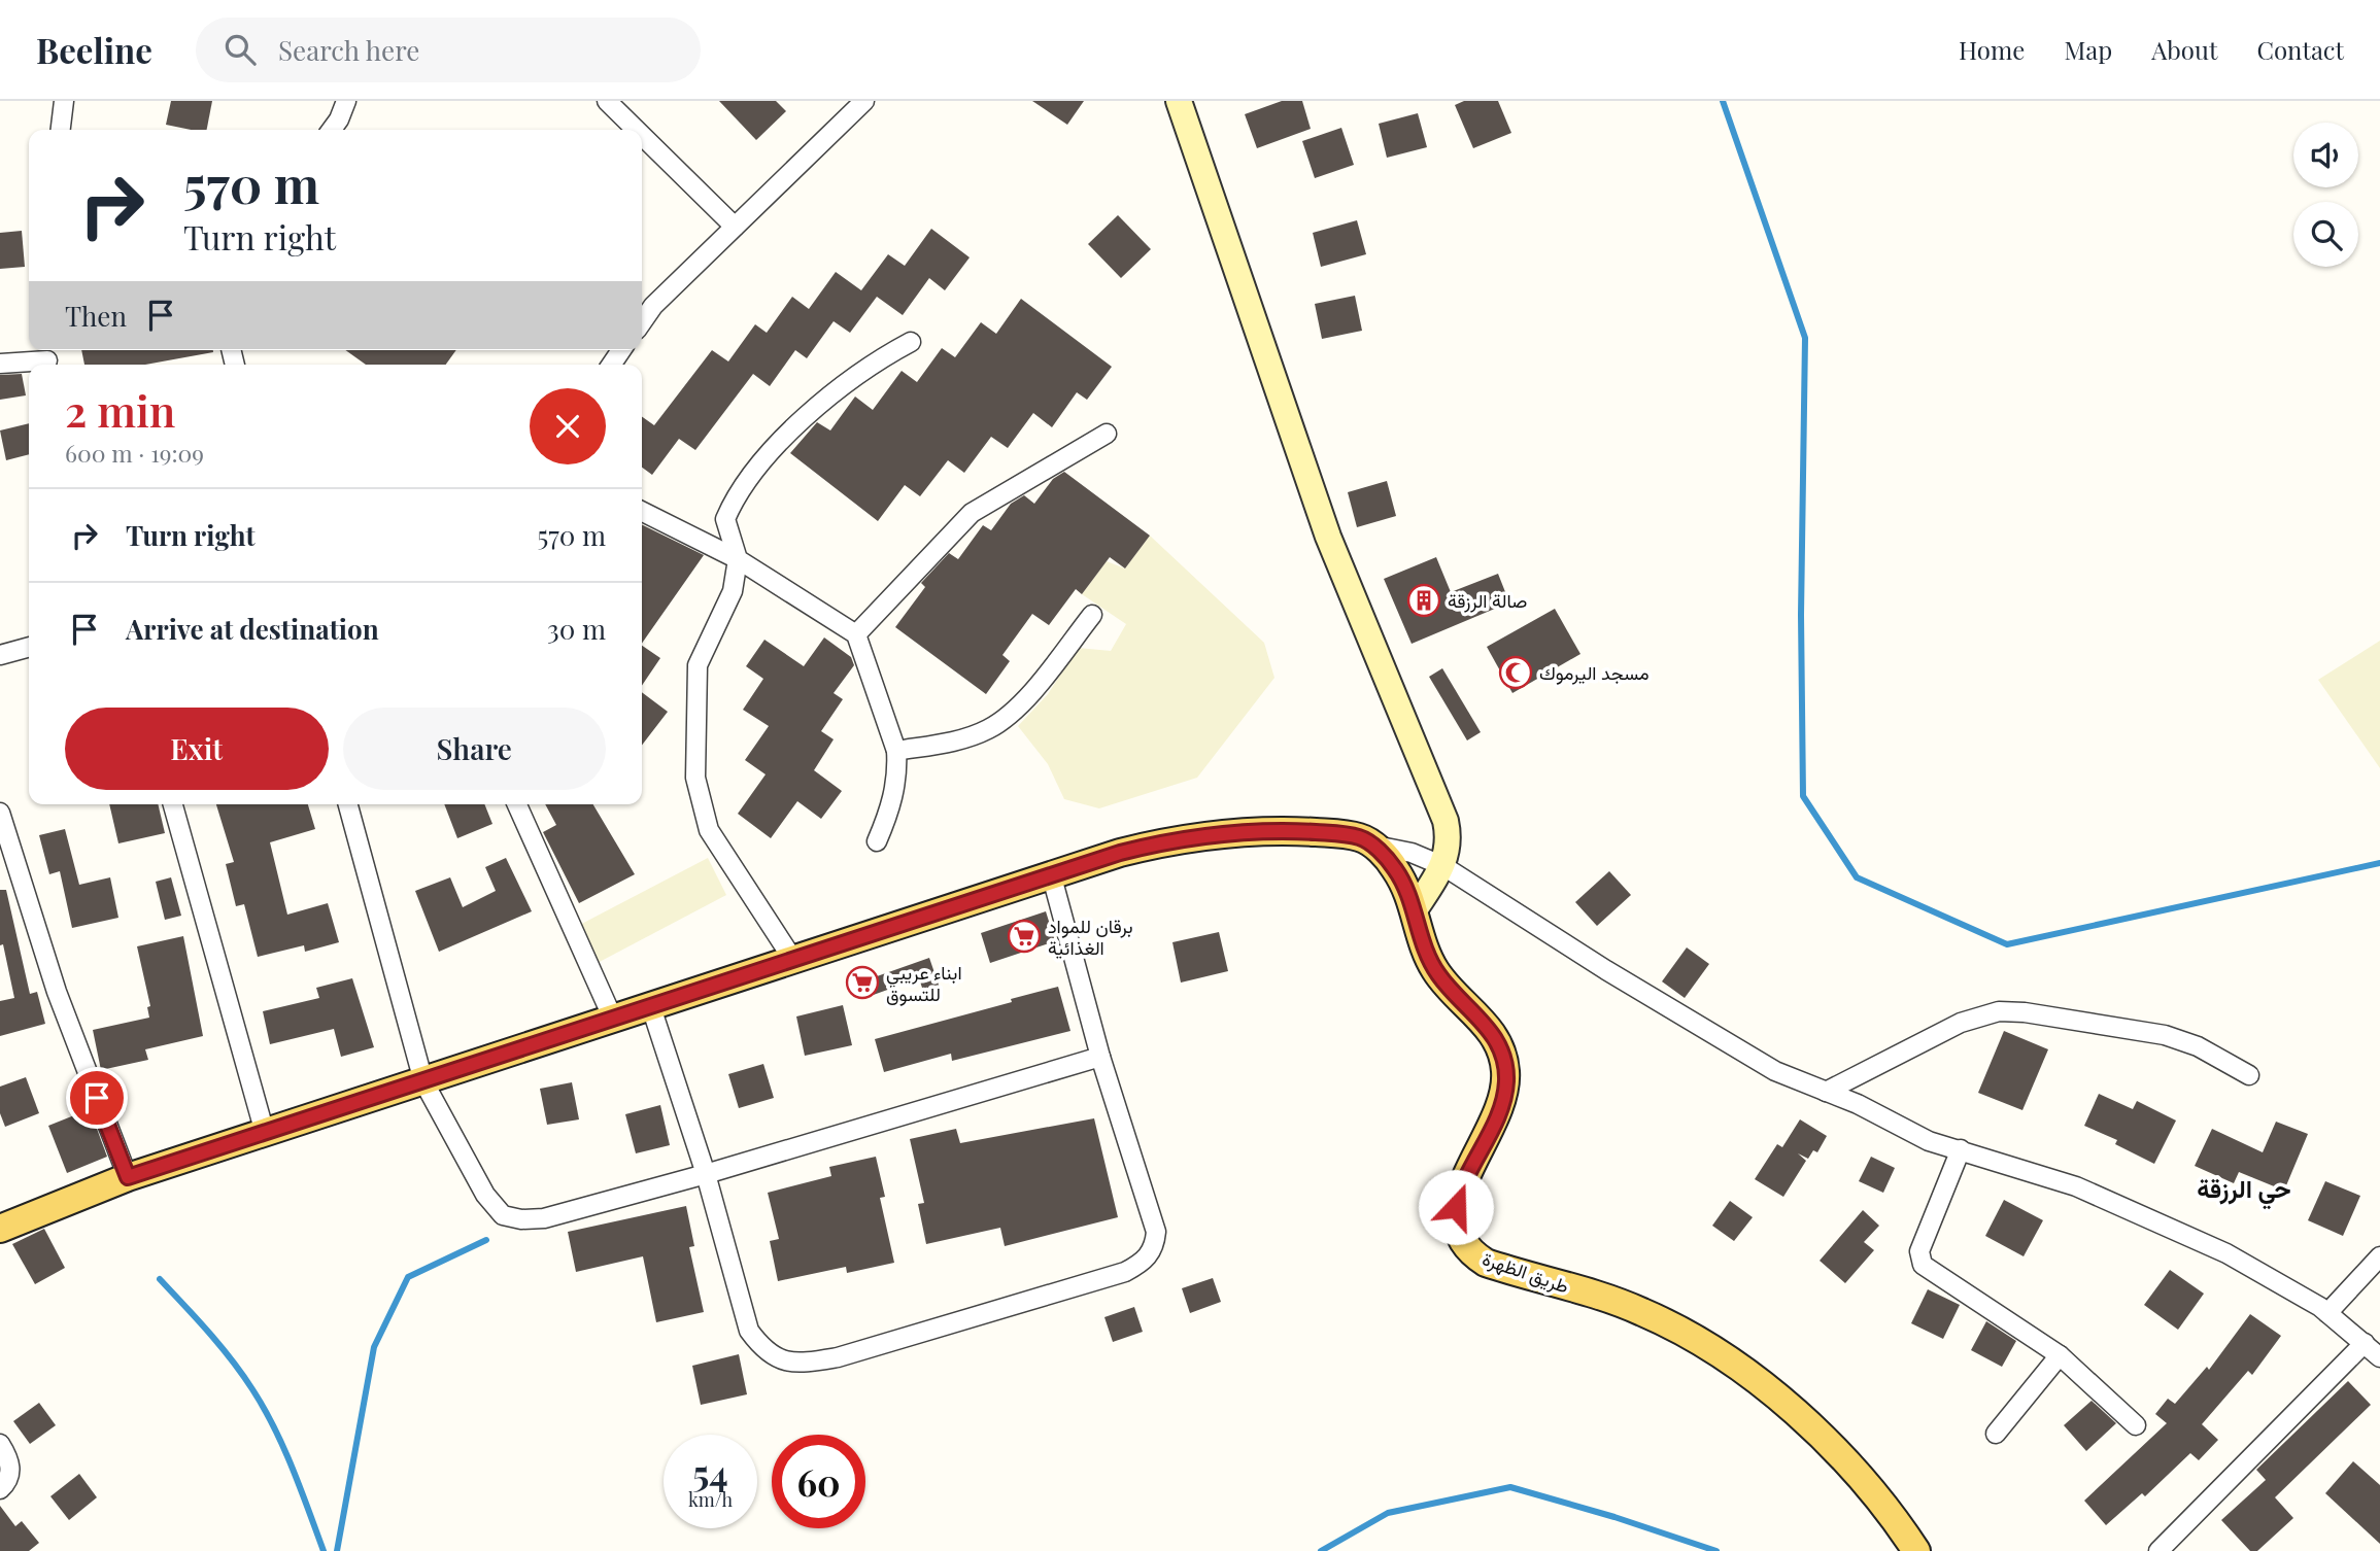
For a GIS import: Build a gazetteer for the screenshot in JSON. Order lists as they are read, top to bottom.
{
  "streets": {
    "main road": ["طريق الظهرة"]
  },
  "districts": ["حي الرزقة"],
  "places": {
    "building": ["صالة الرزقة"],
    "mosque": ["مسجد اليرموك"],
    "supermarket": ["برقان للمواد الغذائية", "ابناء عريبي للتسوق"]
  },
  "page": {
    "header": "Beeline",
    "search": "Search here",
    "nav": [
      "Home",
      "Map",
      "About",
      "Contact"
    ],
    "turn": ["570 m", "Turn right"],
    "then": "Then",
    "heading": ["2 min", "600 m · 19:09"],
    "list": [
      {
        "name": "Turn right",
        "value": "570 m"
      },
      {
        "name": "Arrive at destination",
        "value": "30 m"
      }
    ],
    "buttons": ["Exit", "Share"],
    "speed": "54 km/h",
    "limit": "60"
  }
}
